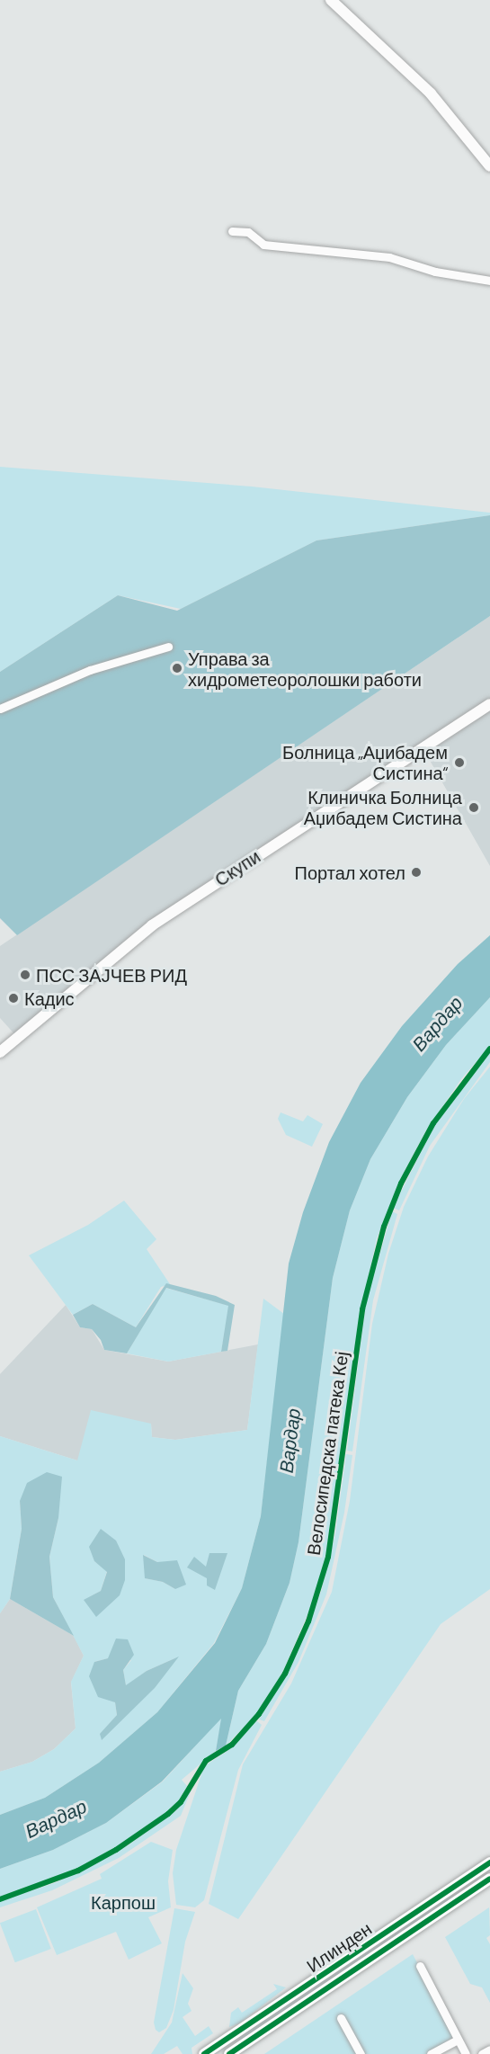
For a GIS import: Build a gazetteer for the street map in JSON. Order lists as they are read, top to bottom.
{
  "streets": {
    "street": ["Скупи", "Илинден"],
    "cycle path": ["Велосипедска патека Кеј"]
  },
  "water": ["Вардар"],
  "parks": ["Карпош"],
  "places": [
    "Управа за хидрометеоролошки работи",
    "Болница „Аџибадем Систина“",
    "Клиничка Болница Аџибадем Систина",
    "Портал хотел",
    "ПСС ЗАЈЧЕВ РИД",
    "Кадис"
  ]
}
